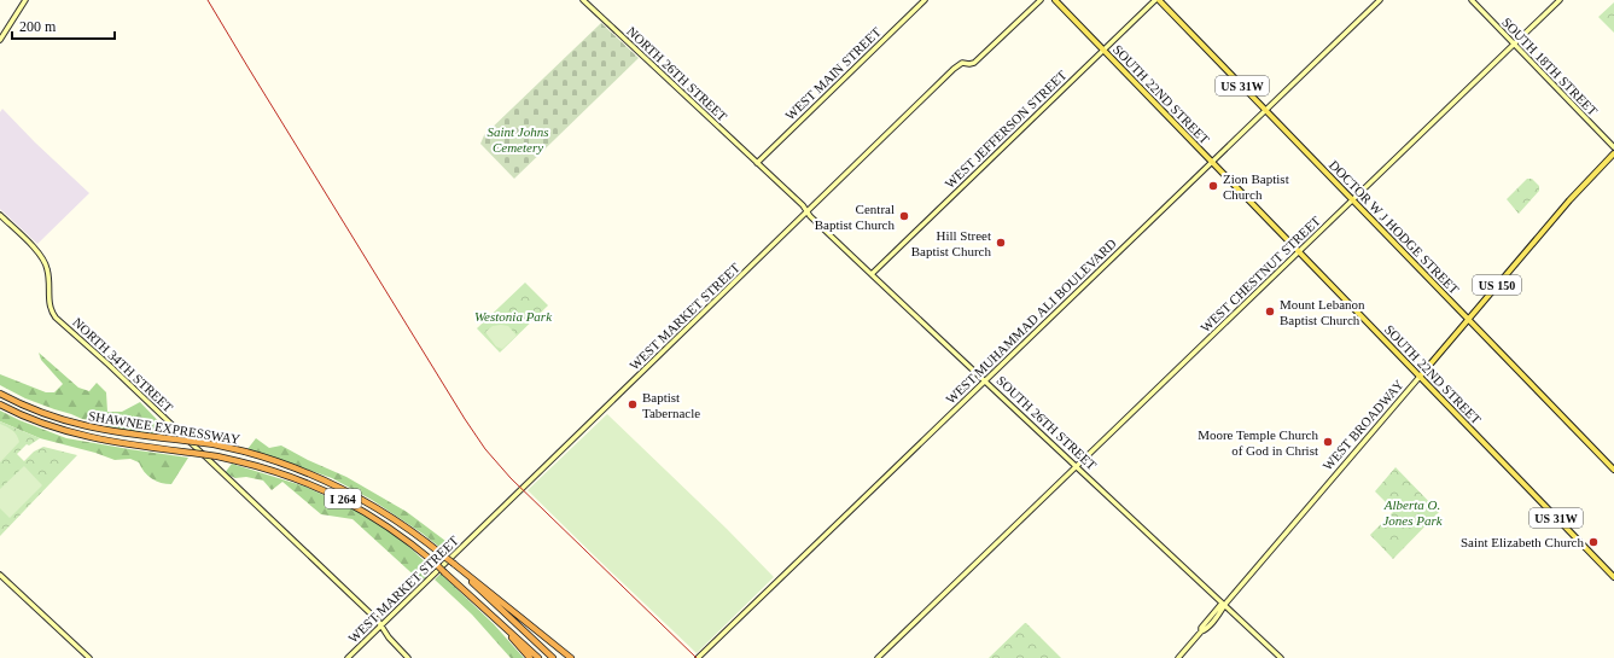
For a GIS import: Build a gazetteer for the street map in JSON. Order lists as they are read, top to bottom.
{
  "streets": {
    "highway": ["SHAWNEE EXPRESSWAY", "I 264"],
    "main road": [
      "US 31W",
      "SOUTH 22ND STREET",
      "DOCTOR W J HODGE STREET",
      "US 150",
      "WEST BROADWAY"
    ],
    "street": [
      "SOUTH 18TH STREET",
      "NORTH 26TH STREET",
      "WEST MAIN STREET",
      "WEST JEFFERSON STREET",
      "WEST CHESTNUT STREET",
      "WEST MARKET STREET",
      "WEST MUHAMMAD ALI BOULEVARD",
      "NORTH 34TH STREET",
      "SOUTH 26TH STREET"
    ]
  },
  "crossings": [
    ["SOUTH 18TH STREET", "WEST CHESTNUT STREET"],
    ["NORTH 26TH STREET", "WEST MAIN STREET"],
    ["NORTH 26TH STREET", "SOUTH 26TH STREET"],
    ["WEST MAIN STREET", "SOUTH 26TH STREET"],
    ["SOUTH 22ND STREET", "WEST JEFFERSON STREET"],
    ["SOUTH 22ND STREET", "WEST CHESTNUT STREET"],
    ["SOUTH 22ND STREET", "WEST MUHAMMAD ALI BOULEVARD"],
    ["SOUTH 22ND STREET", "WEST BROADWAY"],
    ["WEST JEFFERSON STREET", "SOUTH 26TH STREET"],
    ["DOCTOR W J HODGE STREET", "WEST CHESTNUT STREET"],
    ["DOCTOR W J HODGE STREET", "WEST MUHAMMAD ALI BOULEVARD"],
    ["DOCTOR W J HODGE STREET", "WEST BROADWAY"],
    ["WEST CHESTNUT STREET", "SOUTH 26TH STREET"],
    ["WEST MARKET STREET", "NORTH 34TH STREET"],
    ["WEST MARKET STREET", "SOUTH 26TH STREET"],
    ["WEST MUHAMMAD ALI BOULEVARD", "SOUTH 26TH STREET"],
    ["SOUTH 26TH STREET", "WEST BROADWAY"]
  ],
  "parks": ["Saint Johns Cemetery", "Westonia Park", "Alberta O. Jones Park"],
  "places": [
    "Zion Baptist Church",
    "Central Baptist Church",
    "Hill Street Baptist Church",
    "Mount Lebanon Baptist Church",
    "Baptist Tabernacle",
    "Moore Temple Church of God in Christ",
    "Saint Elizabeth Church"
  ],
  "scale_bar": "200 m"
}
